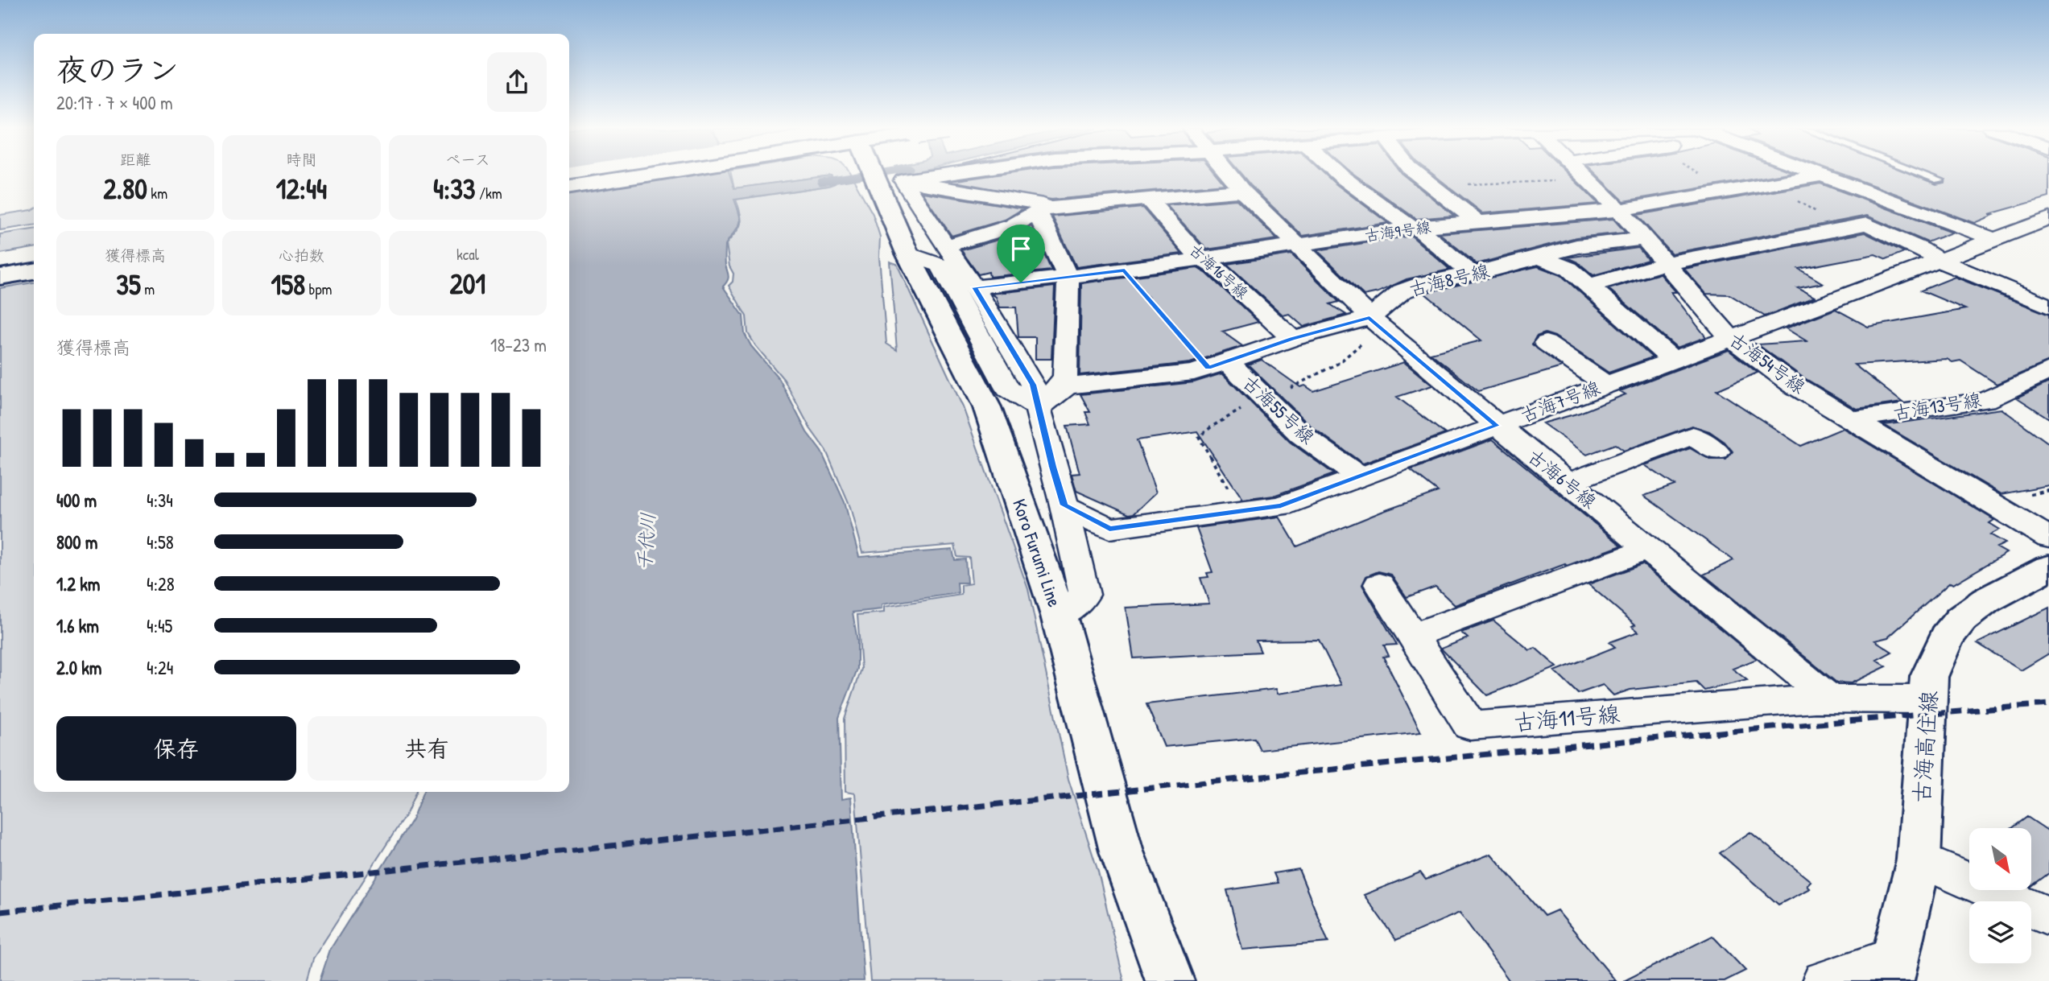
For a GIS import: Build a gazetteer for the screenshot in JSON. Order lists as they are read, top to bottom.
{
  "streets": {
    "main road": ["Koro Furumi Line", "古海高住線"],
    "street": [
      "古海9号線",
      "古海16号線",
      "古海8号線",
      "古海54号線",
      "古海7号線",
      "古海13号線",
      "古海55号線",
      "古海6号線",
      "古海11号線"
    ]
  },
  "crossings": [
    ["古海9号線", "古海16号線"],
    ["古海9号線", "古海54号線"],
    ["古海9号線", "古海6号線"],
    ["古海16号線", "古海8号線"],
    ["古海8号線", "古海54号線"],
    ["古海8号線", "古海55号線"],
    ["古海8号線", "古海6号線"],
    ["古海54号線", "古海7号線"],
    ["古海54号線", "古海13号線"],
    ["古海7号線", "古海55号線"],
    ["古海7号線", "古海6号線"],
    ["古海6号線", "古海11号線"]
  ],
  "water": ["千代川"],
  "north": "bottom right",
  "page": {
    "heading": ["夜のラン", "20:17 · 7 × 400 m"],
    "stats": [
      ["距離", "2.80 km"],
      ["時間", "12:44"],
      ["ペース", "4:33 /km"],
      ["獲得標高", "35 m"],
      ["心拍数", "158 bpm"],
      ["kcal", "201"]
    ],
    "chart": ["獲得標高", "18–23 m"],
    "list": [
      {
        "name": "400 m",
        "note": "4:34"
      },
      {
        "name": "800 m",
        "note": "4:58"
      },
      {
        "name": "1.2 km",
        "note": "4:28"
      },
      {
        "name": "1.6 km",
        "note": "4:45"
      },
      {
        "name": "2.0 km",
        "note": "4:24"
      }
    ],
    "buttons": ["保存", "共有"]
  }
}
